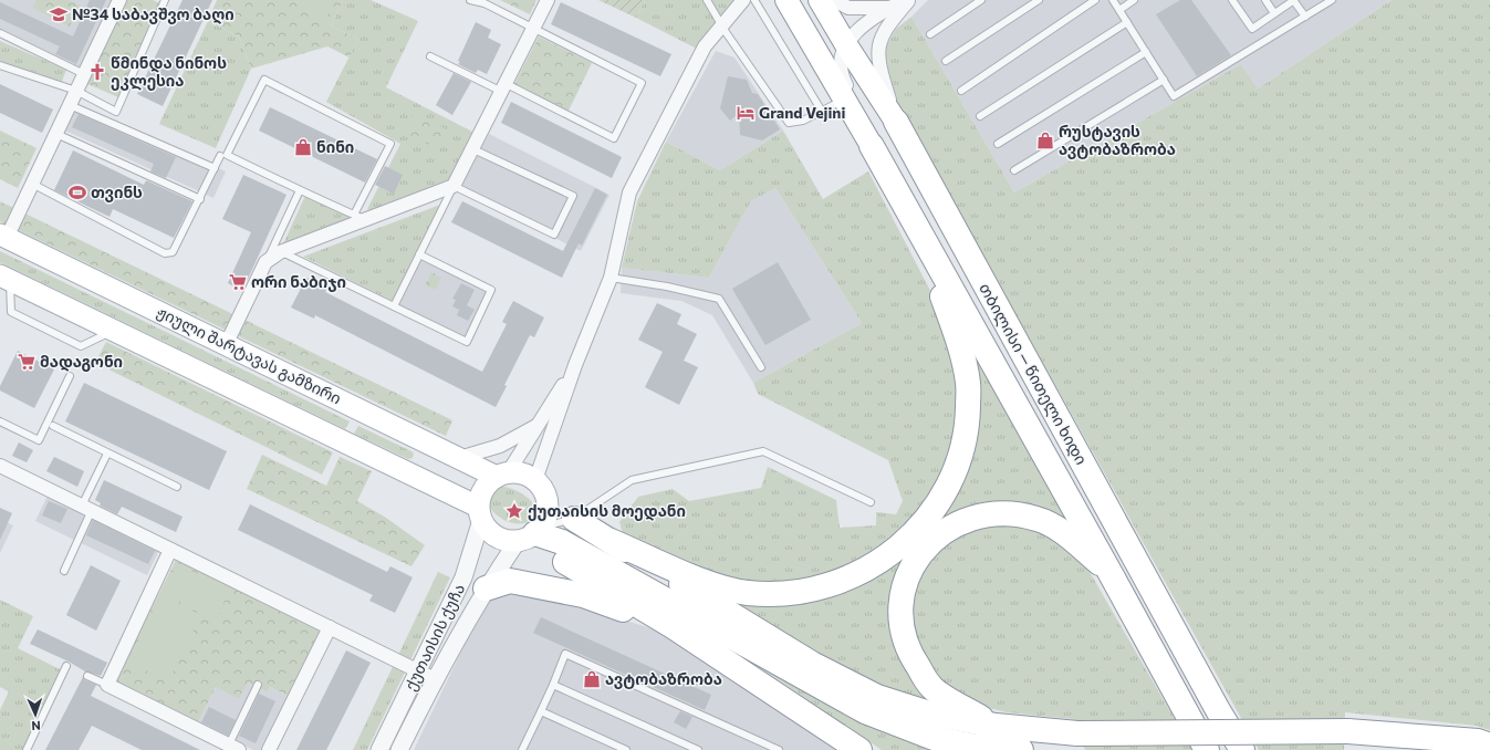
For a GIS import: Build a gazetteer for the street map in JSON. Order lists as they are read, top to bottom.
{
  "streets": {
    "highway": ["თბილისი — წითელი ხიდი"],
    "main road": ["ჟიული შარტავას გამზირი"],
    "street": ["ქუთაისის ქუჩა"]
  },
  "crossings": [
    ["ჟიული შარტავას გამზირი", "ქუთაისის ქუჩა"]
  ],
  "places": {
    "school or university": ["№34 საბავშვო ბაღი"],
    "church": ["წმინდა ნინოს ეკლესია"],
    "hotel": ["Grand Vejini"],
    "shop": ["რუსტავის ავტობაზრობა", "ნინი", "ავტობაზრობა"],
    "sports": ["თვინს"],
    "supermarket": ["ორი ნაბიჯი", "მადაგონი"],
    "place": ["ქუთაისის მოედანი"]
  },
  "north": "bottom"
}
